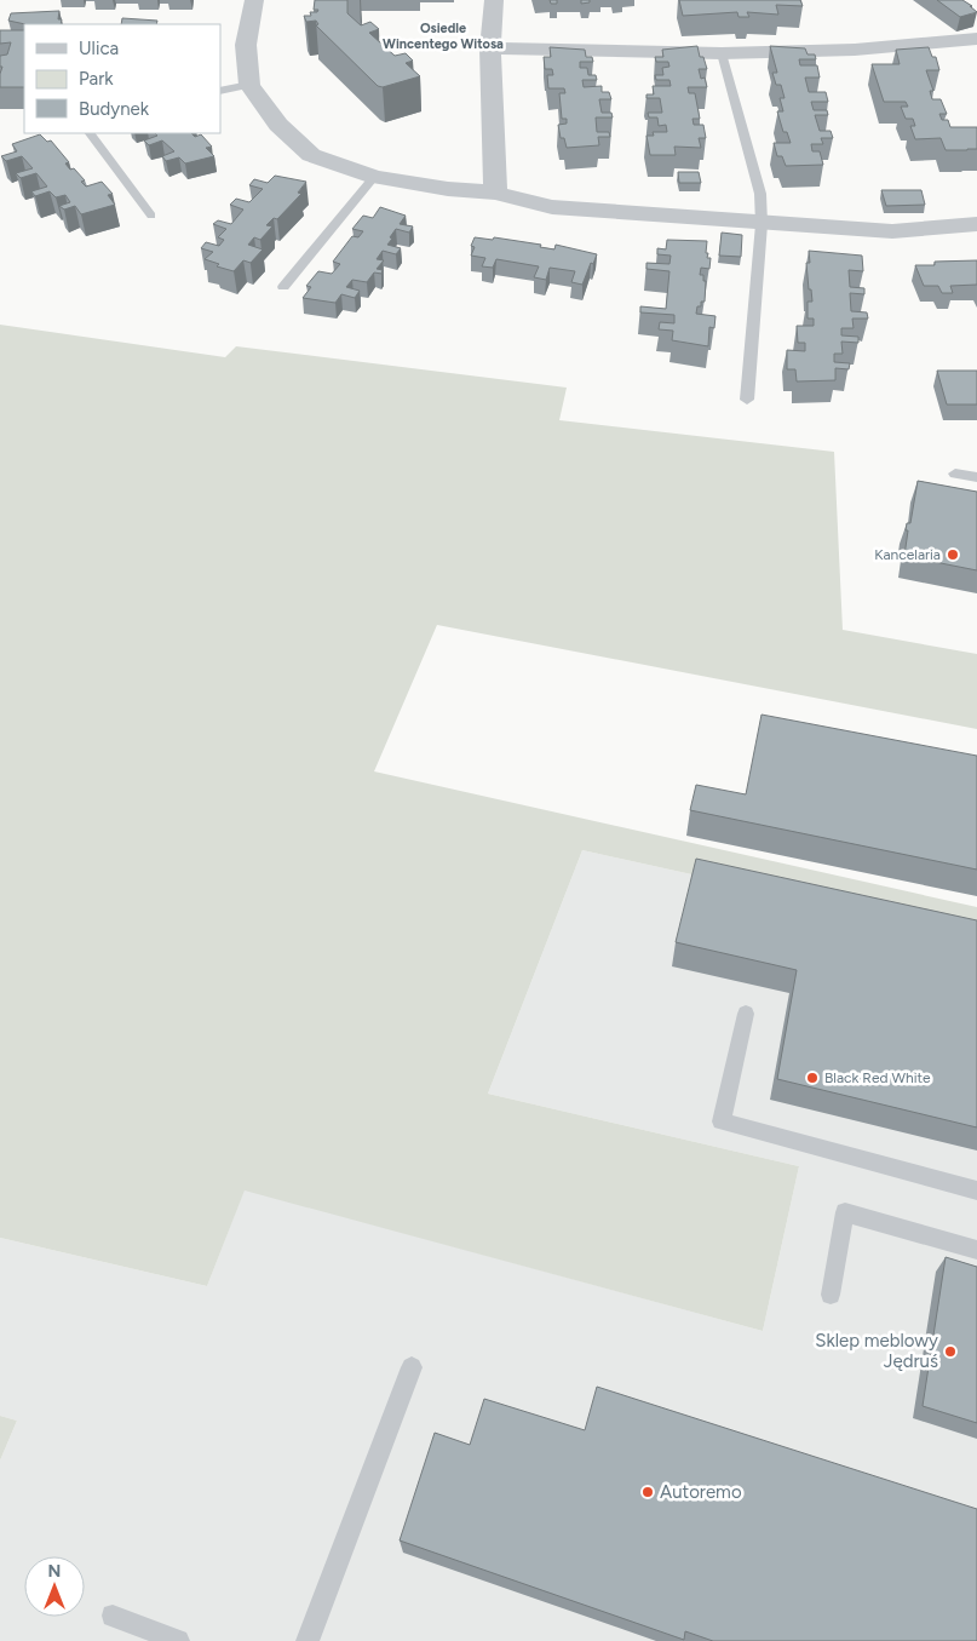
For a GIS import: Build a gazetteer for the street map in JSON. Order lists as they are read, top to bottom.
{
  "districts": ["Osiedle Wincentego Witosa"],
  "places": [
    "Kancelaria",
    "Black Red White",
    "Sklep meblowy Jędruś",
    "Autoremo"
  ],
  "legend": ["Ulica", "Park", "Budynek"],
  "north": "top"
}
